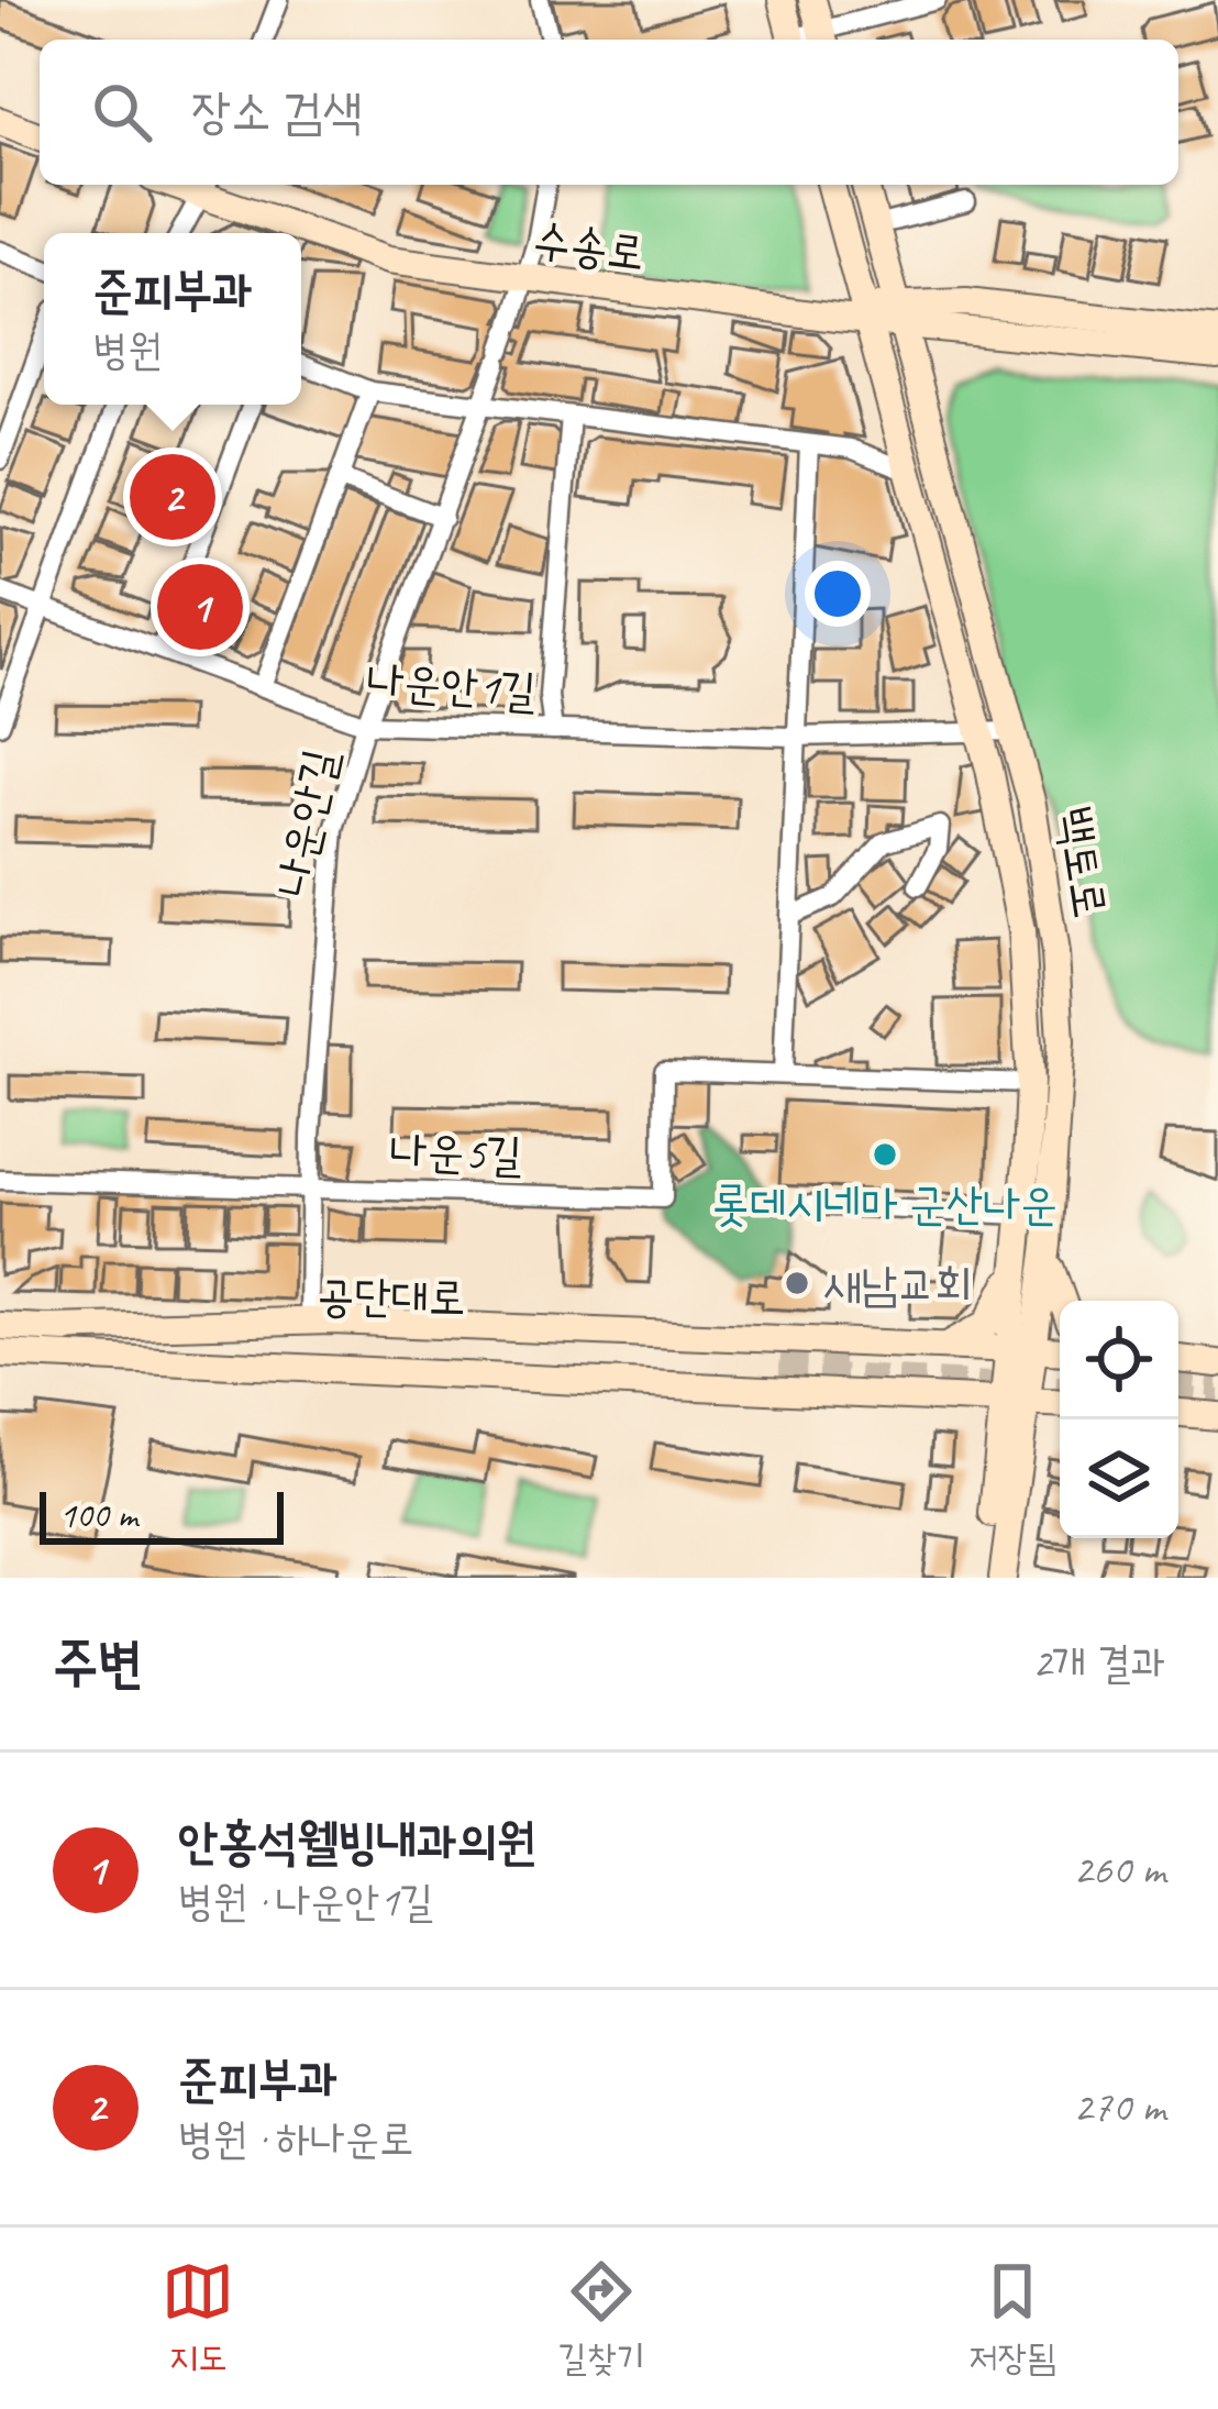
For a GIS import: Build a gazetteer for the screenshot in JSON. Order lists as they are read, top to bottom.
{
  "streets": {
    "street": [
      "수송로",
      "나운안1길",
      "나운안길",
      "백토로",
      "나운5길",
      "공단대로"
    ]
  },
  "crossings": [
    ["수송로", "나운안길"],
    ["수송로", "백토로"],
    ["나운안1길", "나운안길"],
    ["나운안1길", "백토로"],
    ["나운안길", "나운5길"]
  ],
  "places": ["롯데시네마 군산나운", "새남교회"],
  "scale_bar": "100 m",
  "page": {
    "search": "장소 검색",
    "popup": ["준피부과", "병원"],
    "pins": ["2", "1"],
    "scale": "100 m",
    "heading": ["주변", "2개 결과"],
    "list": [
      {
        "mark": "1",
        "name": "안홍석웰빙내과의원",
        "note": "병원 · 나운안1길",
        "value": "260 m"
      },
      {
        "mark": "2",
        "name": "준피부과",
        "note": "병원 · 하나운로",
        "value": "270 m"
      }
    ],
    "nav": ["지도", "길찾기", "저장됨"]
  }
}
